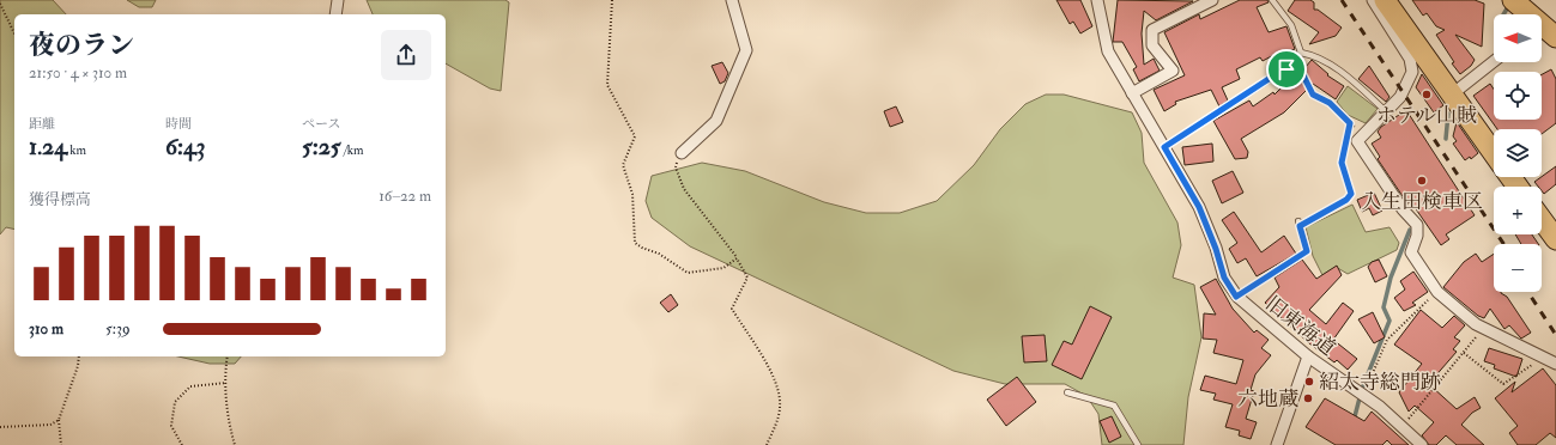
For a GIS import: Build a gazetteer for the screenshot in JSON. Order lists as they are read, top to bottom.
{
  "streets": {
    "street": ["旧東海道"]
  },
  "places": [
    "ホテル山賊",
    "入生田検車区",
    "紹太寺総門跡",
    "六地蔵"
  ],
  "north": "left",
  "page": {
    "map_buttons": ["+", "−"],
    "heading": ["夜のラン", "21:50 · 4 × 310 m"],
    "stats": [
      ["距離", "1.24 km"],
      ["時間", "6:43"],
      ["ペース", "5:25 /km"]
    ],
    "chart": ["獲得標高", "16–22 m"],
    "list": [
      {
        "name": "310 m",
        "note": "5:39"
      }
    ]
  }
}
